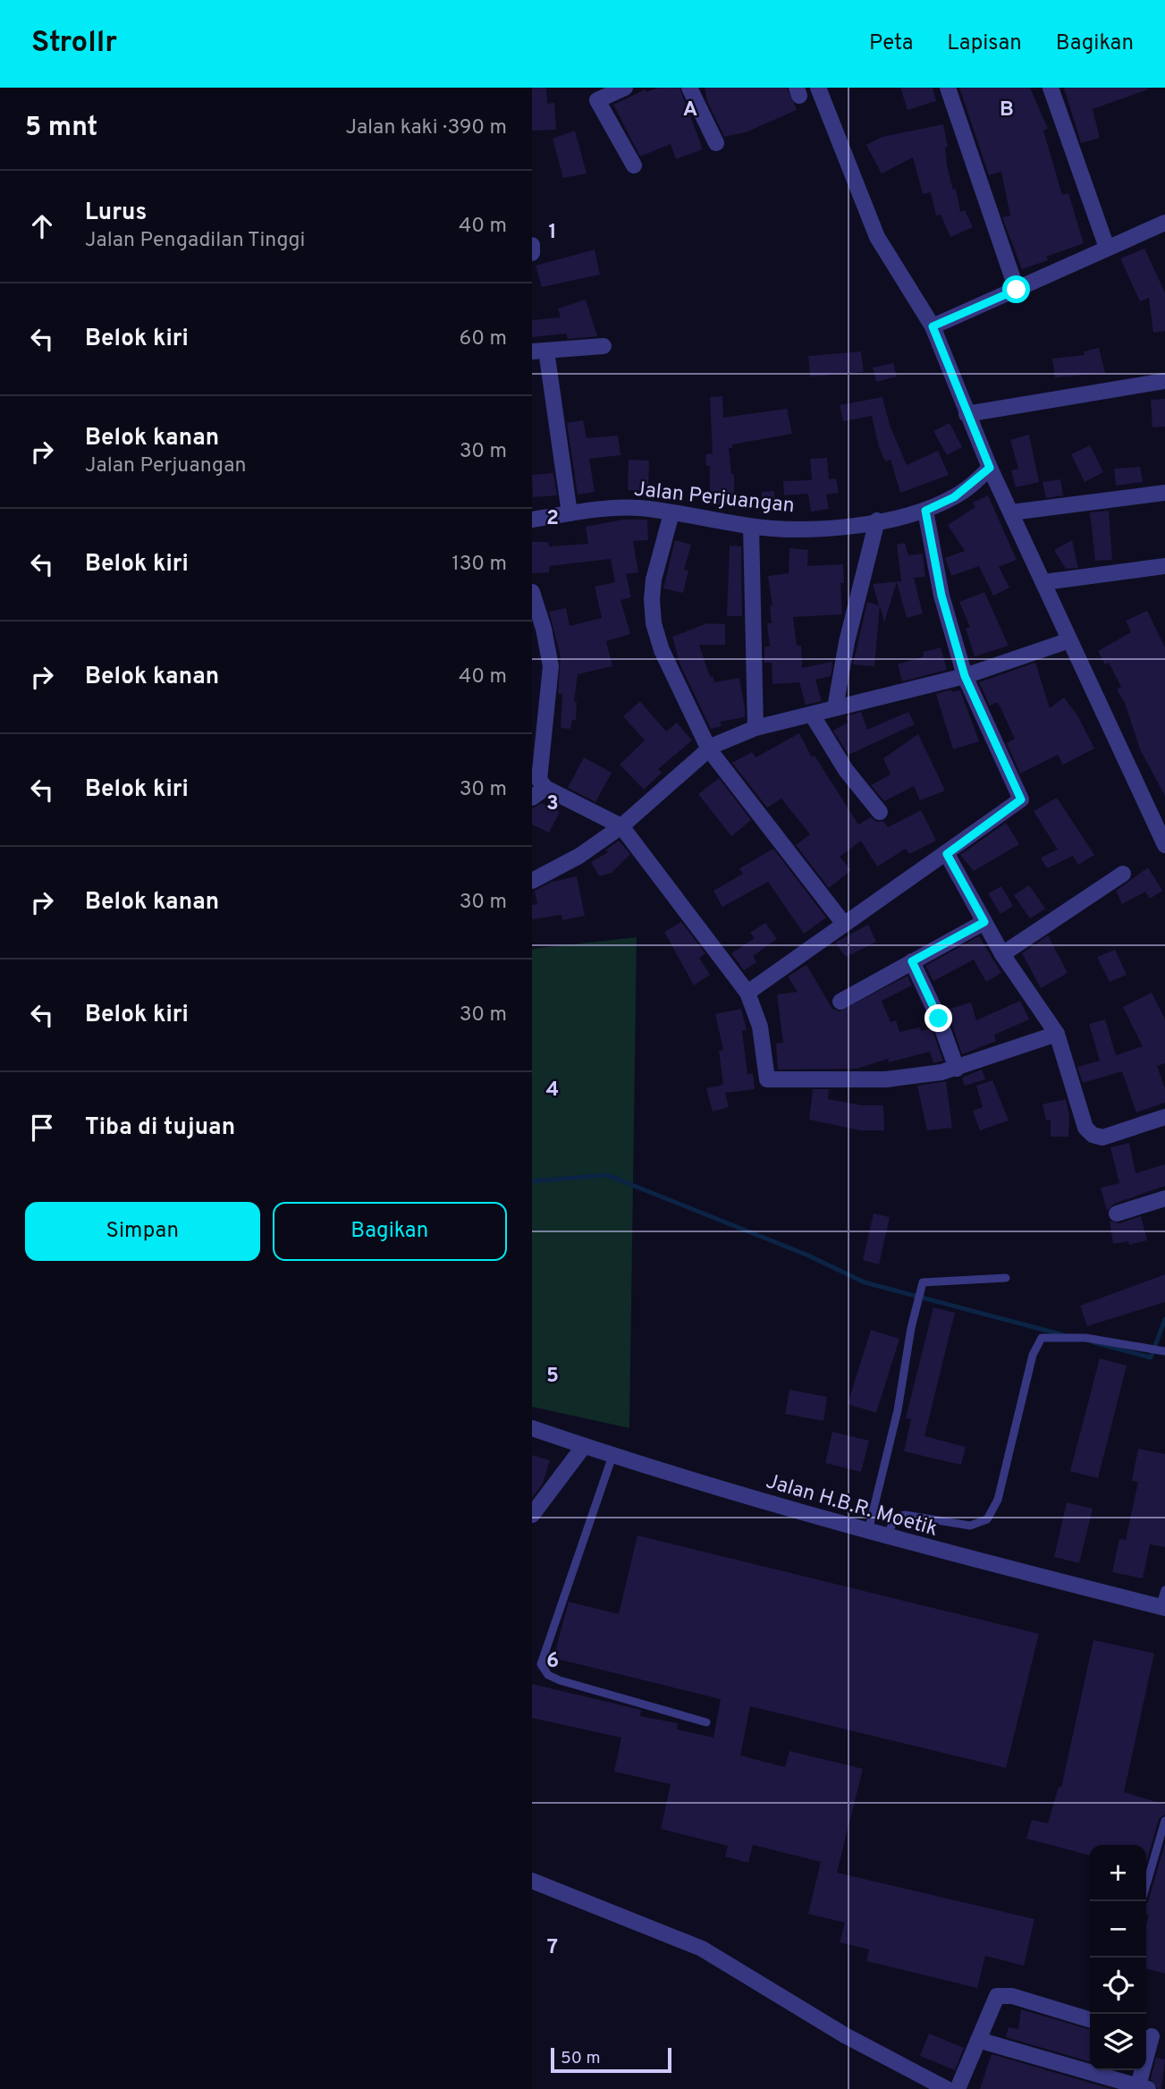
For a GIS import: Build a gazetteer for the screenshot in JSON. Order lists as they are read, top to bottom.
{
  "streets": {
    "street": ["Jalan Perjuangan", "Jalan H.B.R. Moetik"]
  },
  "scale_bar": "50 m",
  "page": {
    "header": "Strollr",
    "nav": ["Peta", "Lapisan", "Bagikan"],
    "heading": ["5 mnt", "Jalan kaki · 390 m"],
    "list": [
      ["Lurus", "Jalan Pengadilan Tinggi", "40 m"],
      ["Belok kiri", "60 m"],
      ["Belok kanan", "Jalan Perjuangan", "30 m"],
      ["Belok kiri", "130 m"],
      ["Belok kanan", "40 m"],
      ["Belok kiri", "30 m"],
      ["Belok kanan", "30 m"],
      ["Belok kiri", "30 m"],
      "Tiba di tujuan"
    ],
    "buttons": ["Simpan", "Bagikan"],
    "map_buttons": ["+", "−"],
    "scale": "50 m"
  },
  "grid": {
    "columns": ["A", "B"],
    "rows": [
      "1",
      "2",
      "3",
      "4",
      "5",
      "6",
      "7"
    ]
  }
}
